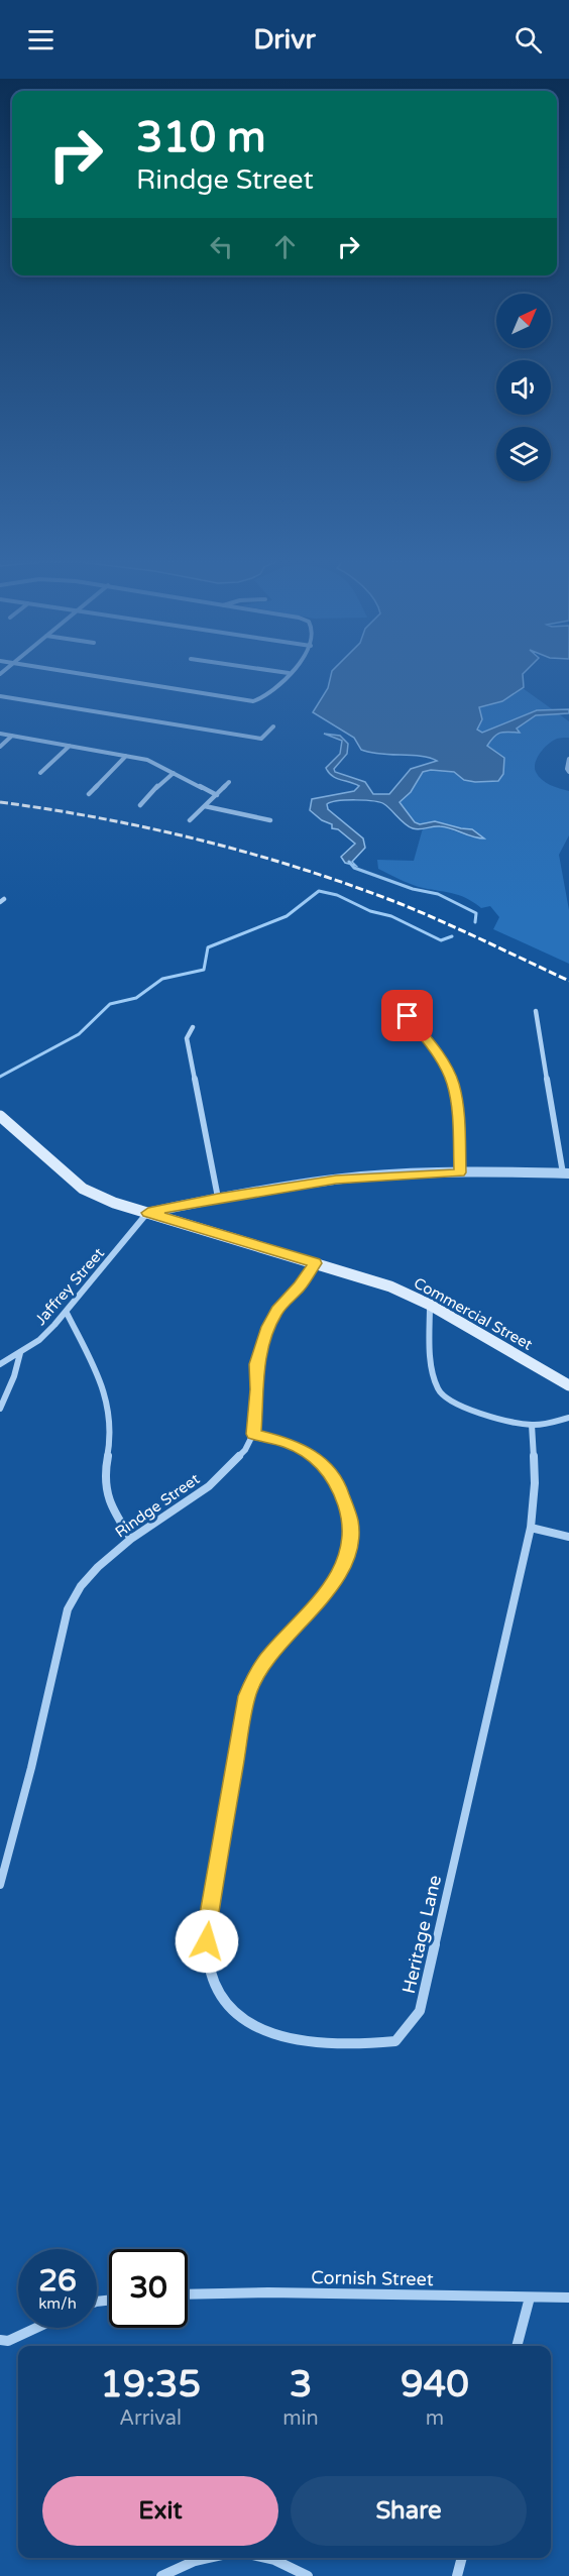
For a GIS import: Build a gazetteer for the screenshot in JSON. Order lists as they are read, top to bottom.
{
  "streets": {
    "main road": ["Commercial Street"],
    "street": [
      "Jaffrey Street",
      "Rindge Street",
      "Heritage Lane",
      "Cornish Street"
    ]
  },
  "crossings": [
    ["Jaffrey Street", "Commercial Street"],
    ["Commercial Street", "Rindge Street"],
    ["Rindge Street", "Heritage Lane"]
  ],
  "north": "top right",
  "page": {
    "header": "Drivr",
    "turn": ["310 m", "Rindge Street"],
    "speed": "26 km/h",
    "limit": "30",
    "eta": [
      "19:35",
      "Arrival",
      "3",
      "min",
      "940",
      "m"
    ],
    "buttons": ["Exit", "Share"]
  }
}
